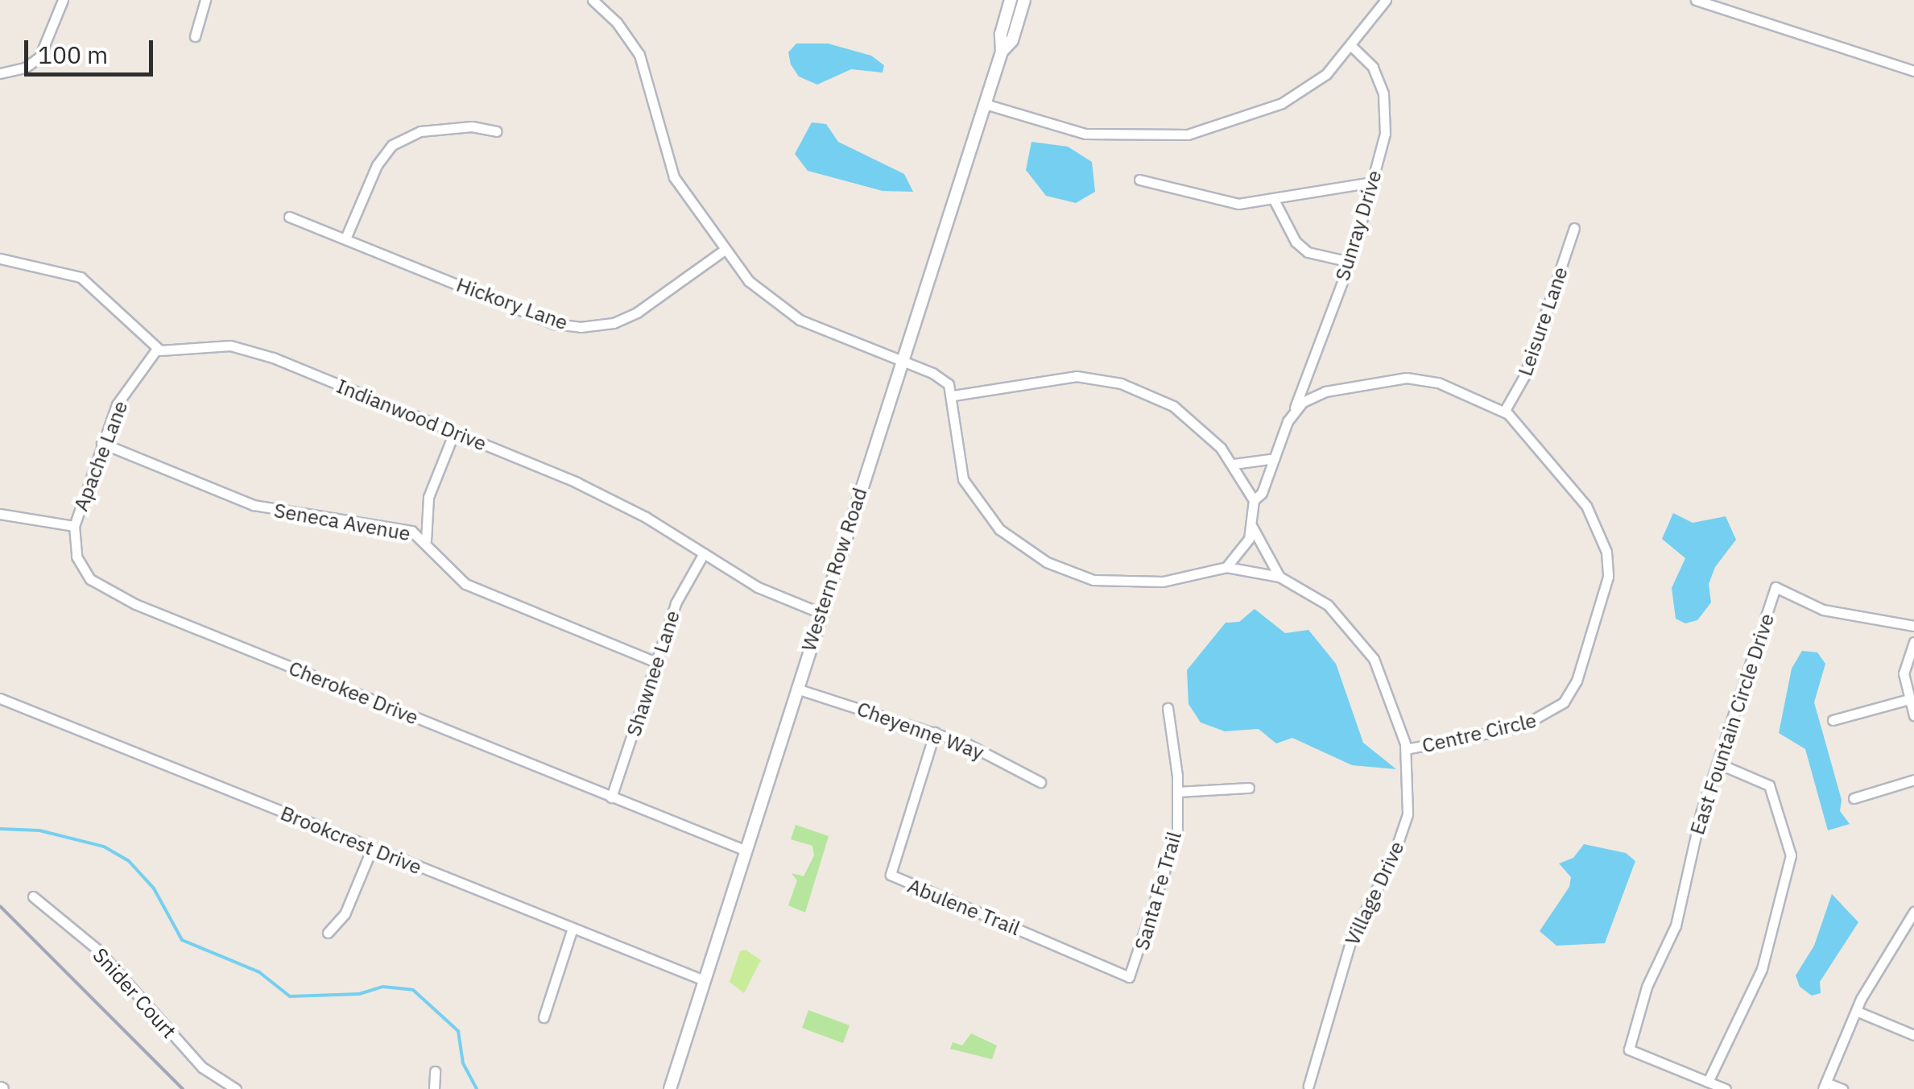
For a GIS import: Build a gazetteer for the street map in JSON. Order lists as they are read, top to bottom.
{
  "streets": {
    "street": [
      "Sunray Drive",
      "Hickory Lane",
      "Leisure Lane",
      "Indianwood Drive",
      "Apache Lane",
      "Seneca Avenue",
      "Western Row Road",
      "Shawnee Lane",
      "Cherokee Drive",
      "East Fountain Circle Drive",
      "Cheyenne Way",
      "Centre Circle",
      "Brookcrest Drive",
      "Santa Fe Trail",
      "Village Drive",
      "Abulene Trail",
      "Snider Court"
    ]
  },
  "crossings": [
    ["Sunray Drive", "Centre Circle"],
    ["Leisure Lane", "Centre Circle"],
    ["Indianwood Drive", "Apache Lane"],
    ["Indianwood Drive", "Western Row Road"],
    ["Indianwood Drive", "Shawnee Lane"],
    ["Apache Lane", "Seneca Avenue"],
    ["Apache Lane", "Cherokee Drive"],
    ["Seneca Avenue", "Shawnee Lane"],
    ["Western Row Road", "Cherokee Drive"],
    ["Western Row Road", "Cheyenne Way"],
    ["Western Row Road", "Brookcrest Drive"],
    ["Shawnee Lane", "Cherokee Drive"],
    ["Cheyenne Way", "Abulene Trail"],
    ["Centre Circle", "Village Drive"],
    ["Santa Fe Trail", "Abulene Trail"]
  ],
  "scale_bar": "100 m"
}
